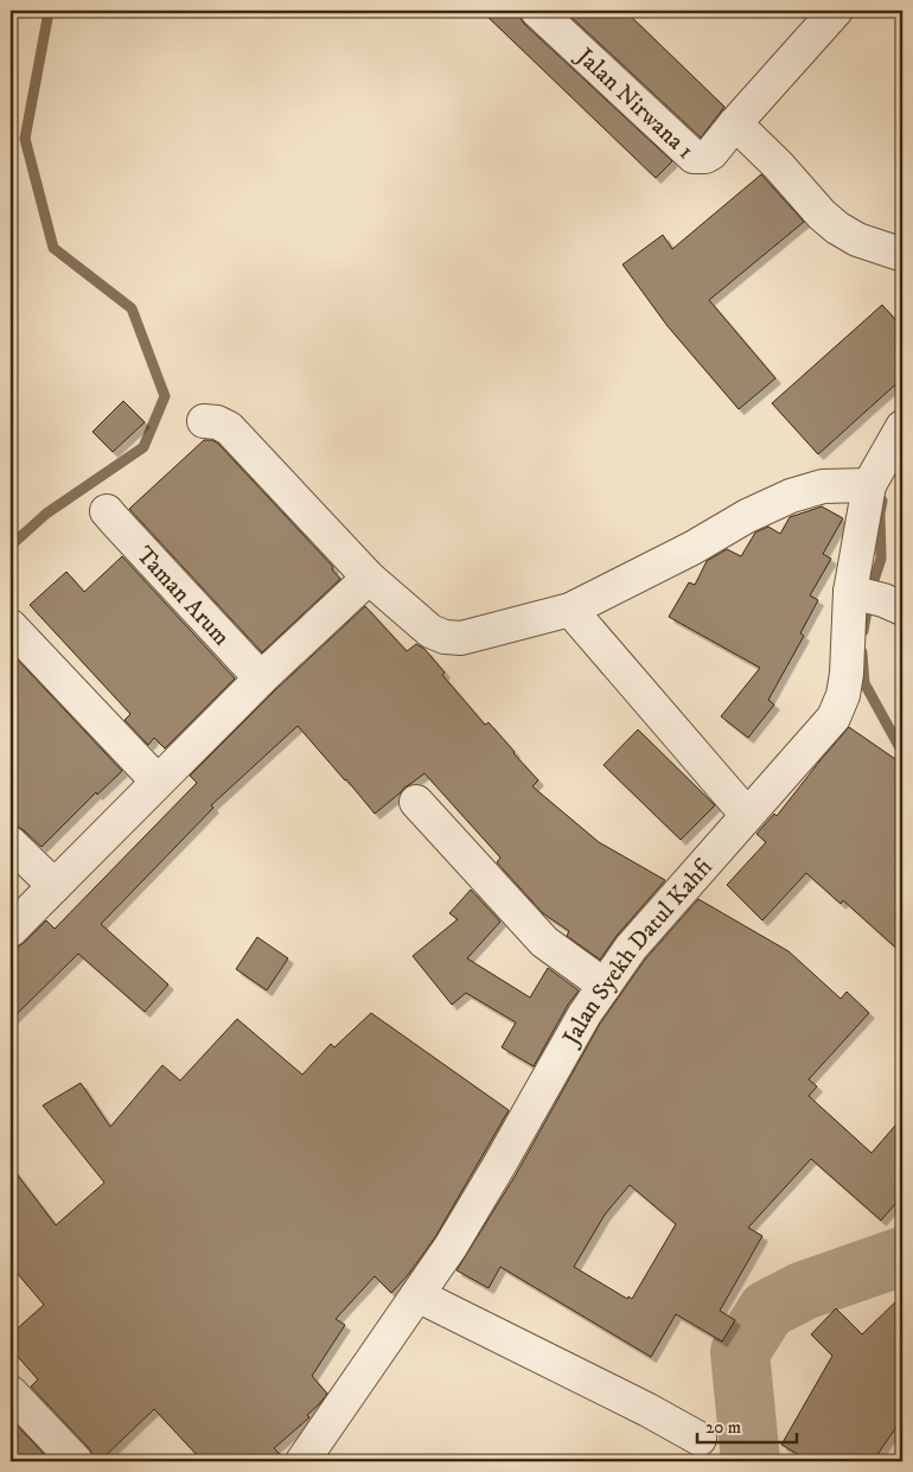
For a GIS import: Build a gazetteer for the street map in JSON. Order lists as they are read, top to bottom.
{
  "streets": {
    "street": ["Jalan Nirwana 1", "Taman Arum", "Jalan Syekh Datul Kahfi"]
  },
  "scale_bar": "20 m"
}
